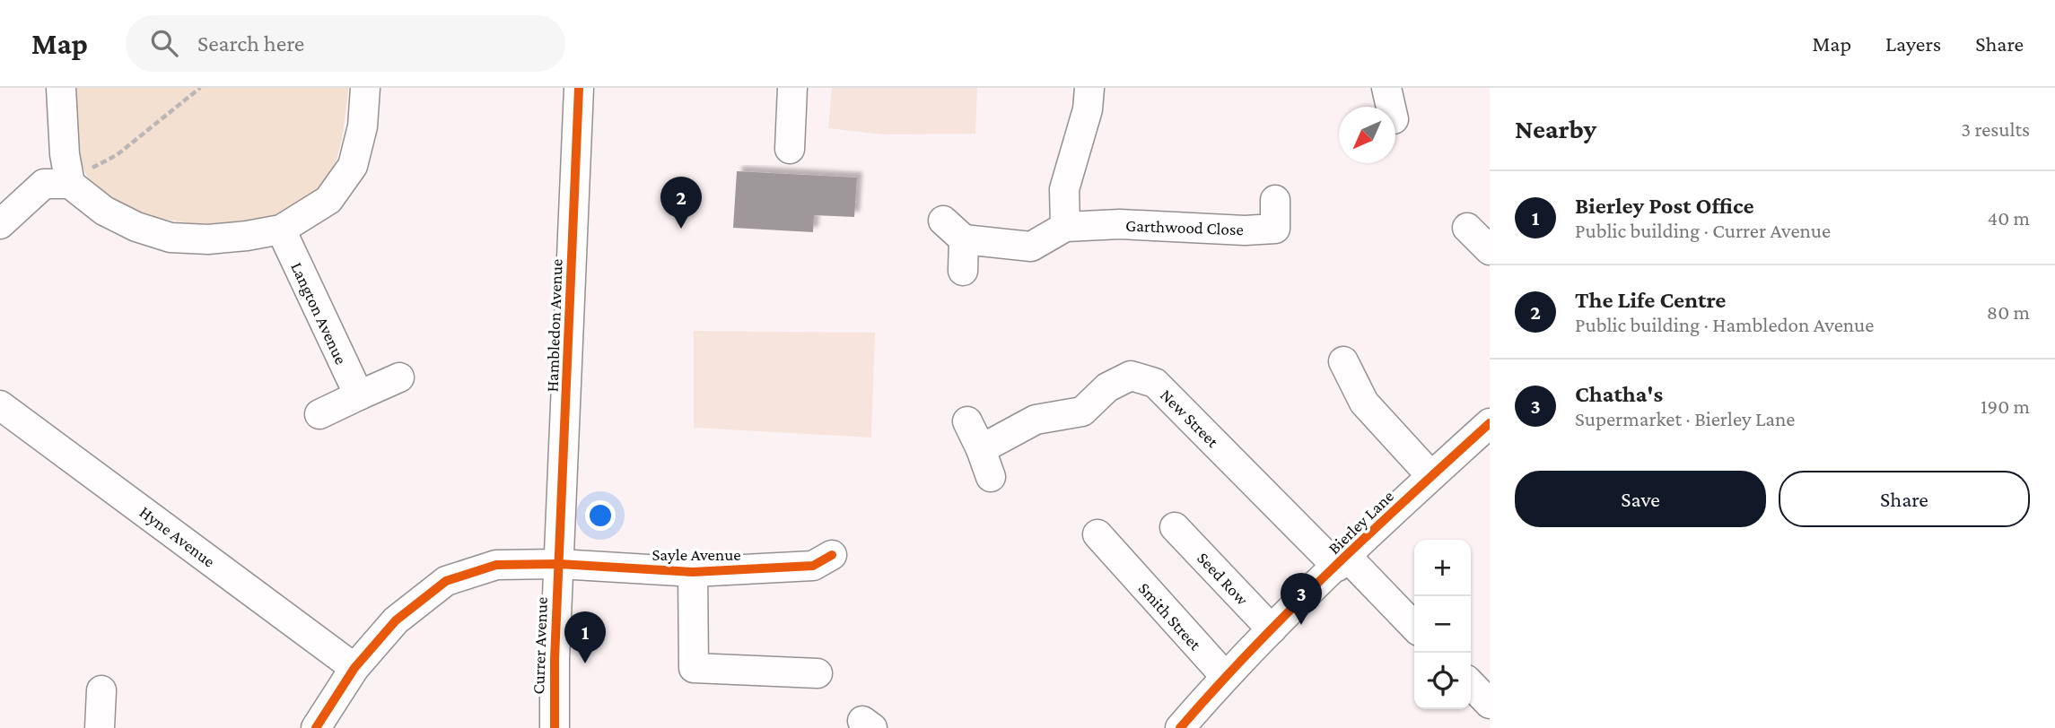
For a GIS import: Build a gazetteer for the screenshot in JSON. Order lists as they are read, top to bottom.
{
  "streets": {
    "street": [
      "Garthwood Close",
      "Langton Avenue",
      "Hambledon Avenue",
      "New Street",
      "Bierley Lane",
      "Hyne Avenue",
      "Sayle Avenue",
      "Seed Row",
      "Smith Street",
      "Currer Avenue"
    ]
  },
  "crossings": [
    ["Hambledon Avenue", "Sayle Avenue"],
    ["Hambledon Avenue", "Currer Avenue"],
    ["New Street", "Bierley Lane"],
    ["Bierley Lane", "Seed Row"],
    ["Bierley Lane", "Smith Street"],
    ["Hyne Avenue", "Sayle Avenue"],
    ["Sayle Avenue", "Currer Avenue"]
  ],
  "north": "bottom left",
  "page": {
    "header": "Map",
    "search": "Search here",
    "nav": ["Map", "Layers", "Share"],
    "heading": ["Nearby", "3 results"],
    "list": [
      {
        "mark": "1",
        "name": "Bierley Post Office",
        "note": "Public building · Currer Avenue",
        "value": "40 m"
      },
      {
        "mark": "2",
        "name": "The Life Centre",
        "note": "Public building · Hambledon Avenue",
        "value": "80 m"
      },
      {
        "mark": "3",
        "name": "Chatha's",
        "note": "Supermarket · Bierley Lane",
        "value": "190 m"
      }
    ],
    "pins": ["2", "3", "1"],
    "buttons": ["Save", "Share"],
    "map_buttons": ["+", "−"]
  }
}
